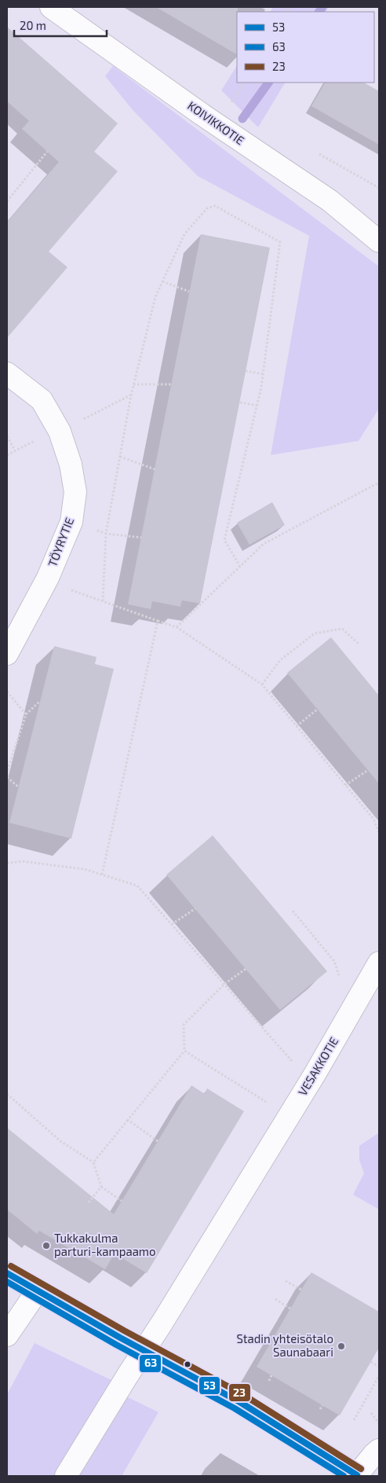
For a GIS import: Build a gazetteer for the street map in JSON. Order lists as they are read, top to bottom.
{
  "streets": {
    "street": ["KOIVIKKOTIE", "TÖYRYTIE", "VESAKKOTIE"]
  },
  "places": ["Tukkakulma parturi-kampaamo", "Stadin yhteisötalo Saunabaari"],
  "lines": ["transit line 23", "transit line 53", "transit line 63"],
  "legend": ["53", "63", "23"],
  "scale_bar": "20 m"
}
